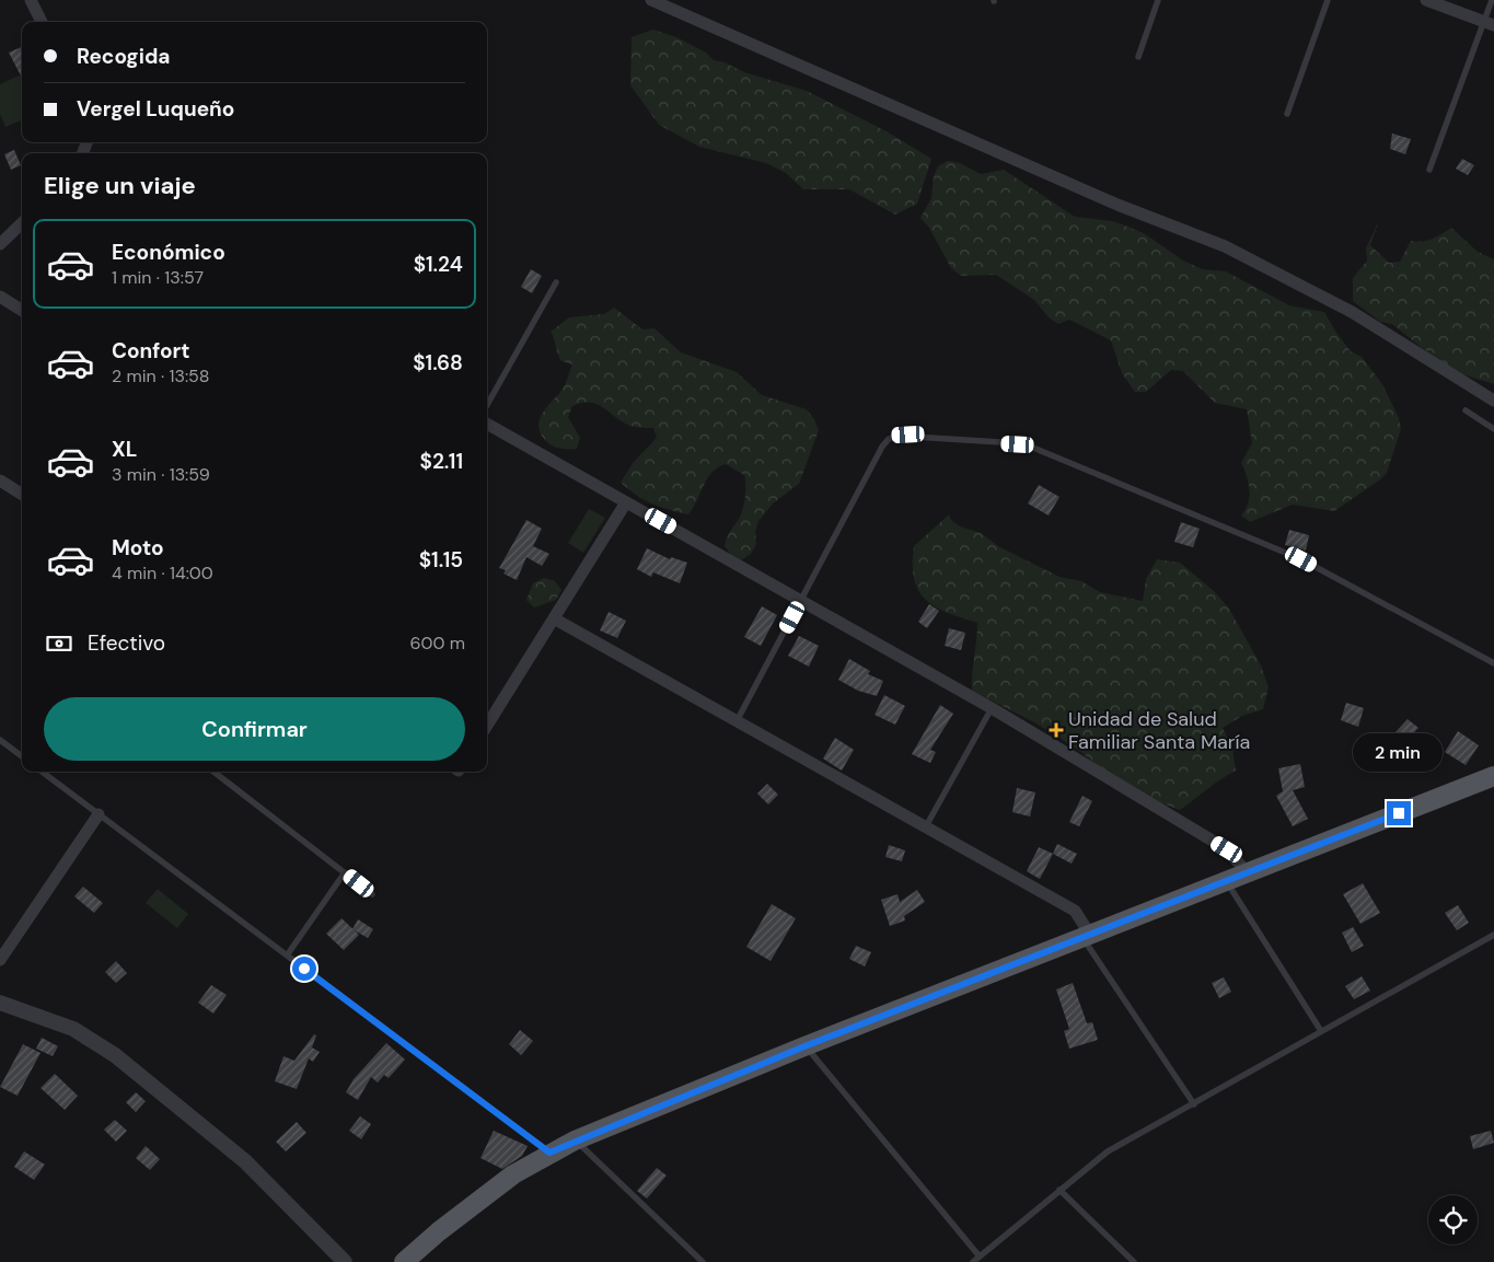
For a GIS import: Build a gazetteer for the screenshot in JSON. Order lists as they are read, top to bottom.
{
  "places": {
    "health": ["Unidad de Salud Familiar Santa María"]
  },
  "page": {
    "banner": ["Recogida", "Vergel Luqueño"],
    "heading": "Elige un viaje",
    "list": [
      {
        "name": "Económico",
        "note": "1 min · 13:57",
        "value": "$1.24"
      },
      {
        "name": "Confort",
        "note": "2 min · 13:58",
        "value": "$1.68"
      },
      {
        "name": "XL",
        "note": "3 min · 13:59",
        "value": "$2.11"
      },
      {
        "name": "Moto",
        "note": "4 min · 14:00",
        "value": "$1.15"
      }
    ],
    "pay": ["Efectivo", "600 m"],
    "buttons": "Confirmar",
    "bubble": "2 min"
  }
}
